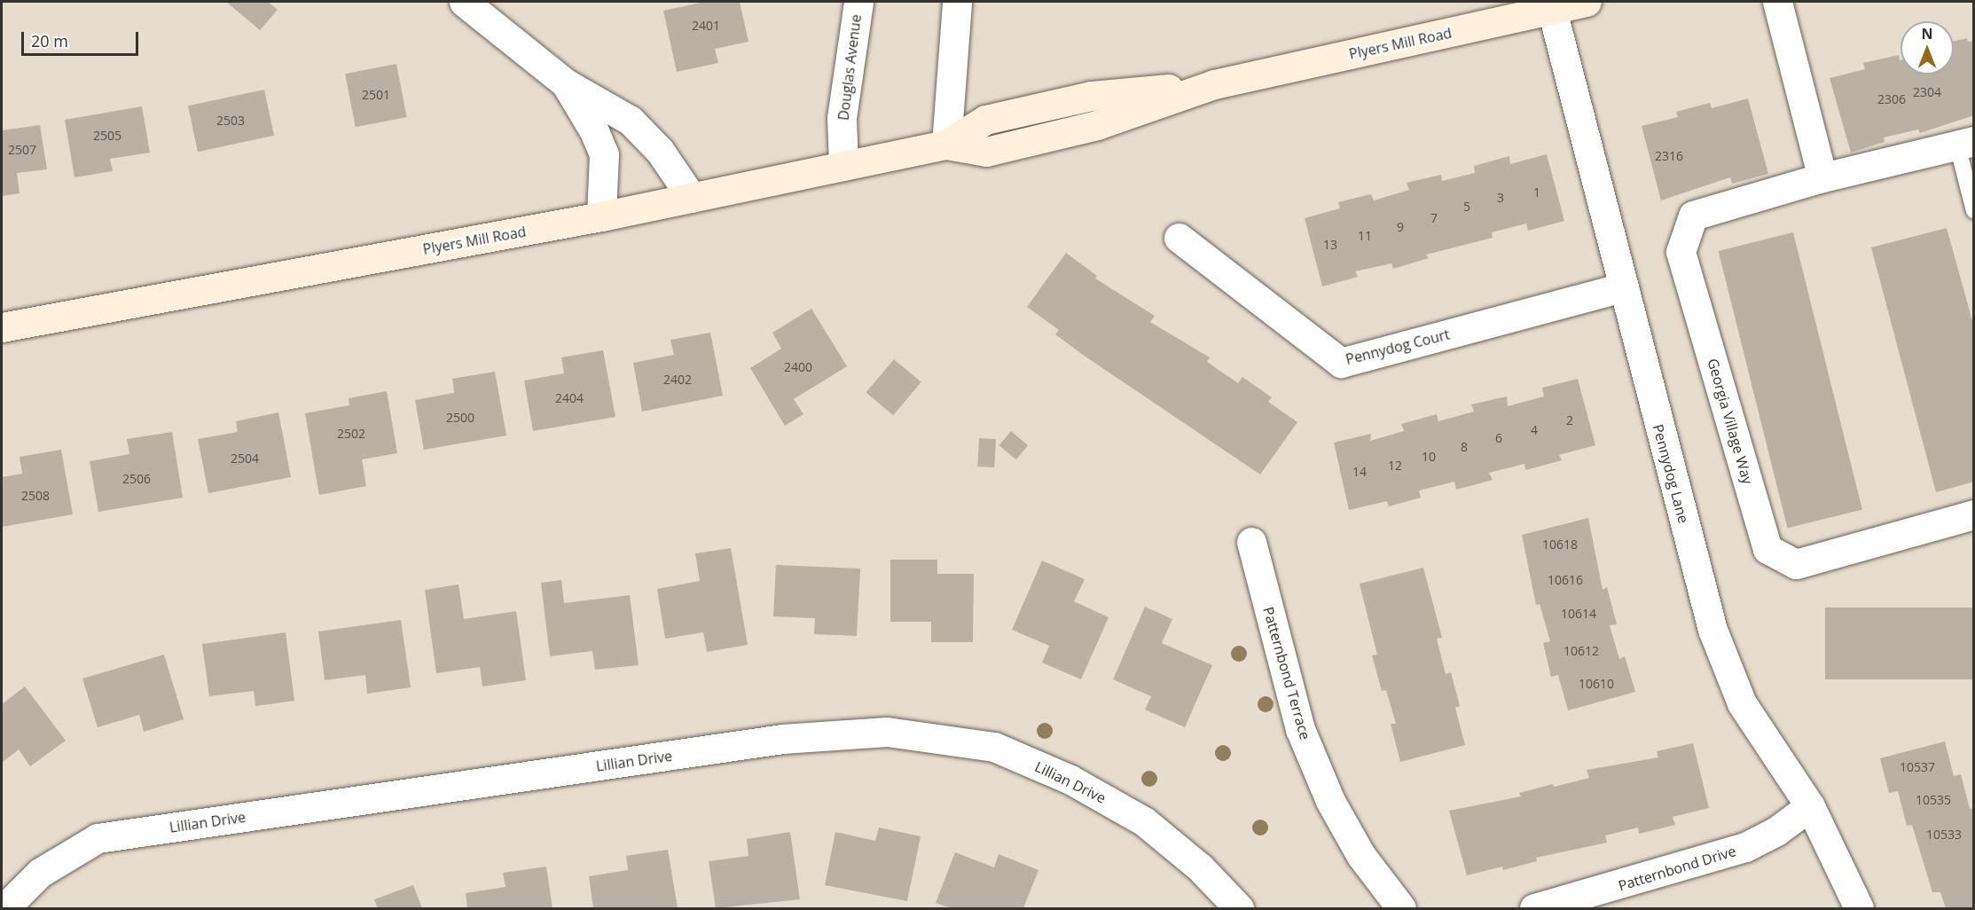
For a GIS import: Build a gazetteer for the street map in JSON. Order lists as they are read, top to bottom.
{
  "streets": {
    "street": [
      "Plyers Mill Road",
      "Douglas Avenue",
      "Pennydog Court",
      "Georgia Village Way",
      "Pennydog Lane",
      "Patternbond Terrace",
      "Lillian Drive",
      "Patternbond Drive"
    ]
  },
  "crossings": [
    ["Plyers Mill Road", "Douglas Avenue"],
    ["Plyers Mill Road", "Pennydog Lane"],
    ["Pennydog Court", "Pennydog Lane"],
    ["Pennydog Lane", "Patternbond Drive"]
  ],
  "house_numbers": [
    "2401",
    "2304",
    "2501",
    "2306",
    "2503",
    "2505",
    "2507",
    "2316",
    "1",
    "3",
    "5",
    "7",
    "9",
    "11",
    "13",
    "2400",
    "2402",
    "2404",
    "2500",
    "2",
    "4",
    "2502",
    "6",
    "8",
    "10",
    "2504",
    "12",
    "14",
    "2506",
    "2508",
    "10618",
    "10616",
    "10614",
    "10612",
    "10610",
    "10537",
    "10535",
    "10533"
  ],
  "scale_bar": "20 m",
  "north": "top"
}
